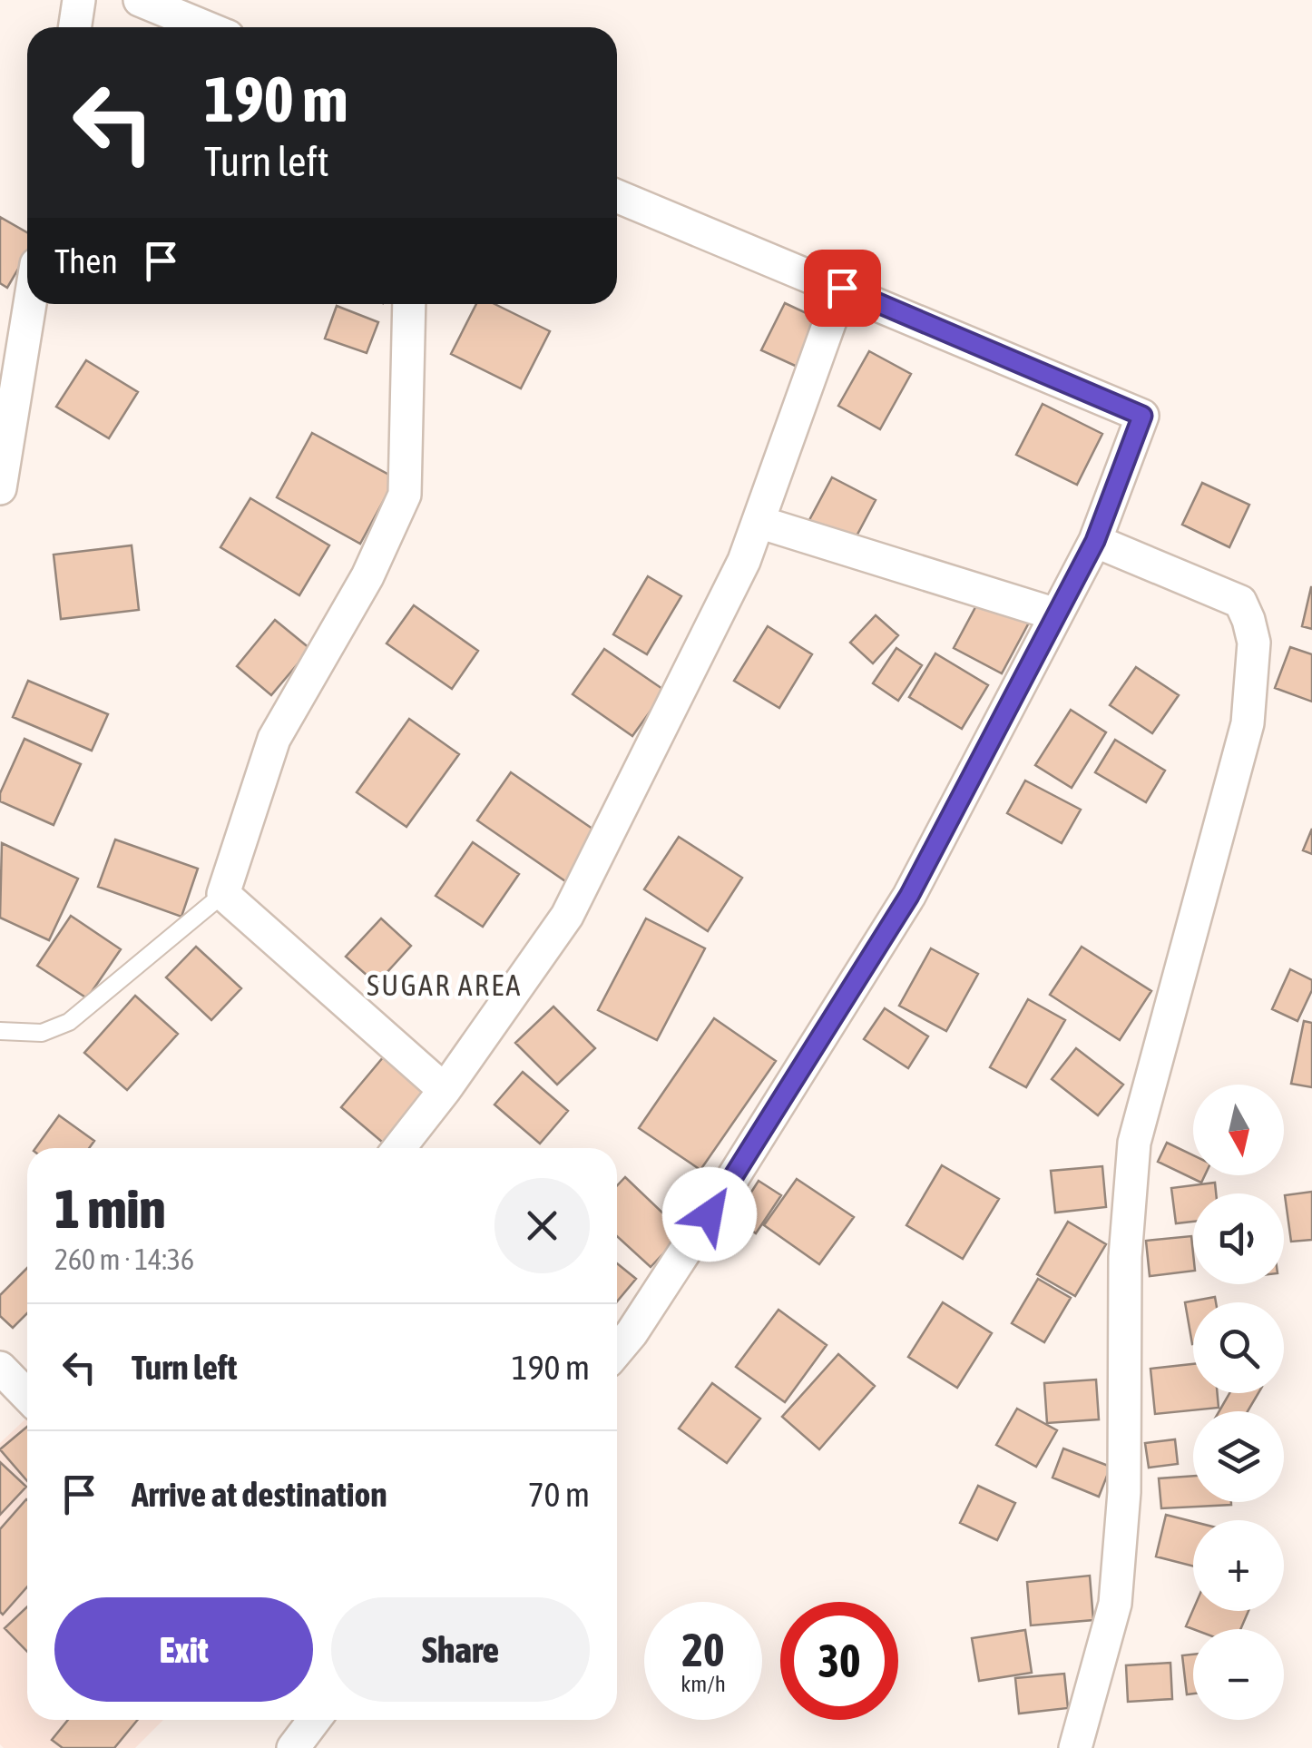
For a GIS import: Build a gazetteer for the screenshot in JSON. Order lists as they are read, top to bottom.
{
  "districts": ["SUGAR AREA"],
  "north": "bottom",
  "page": {
    "turn": ["190 m", "Turn left"],
    "then": "Then",
    "map_buttons": ["+", "−"],
    "heading": ["1 min", "260 m · 14:36"],
    "list": [
      {
        "name": "Turn left",
        "value": "190 m"
      },
      {
        "name": "Arrive at destination",
        "value": "70 m"
      }
    ],
    "buttons": ["Exit", "Share"],
    "speed": "20 km/h",
    "limit": "30"
  }
}
